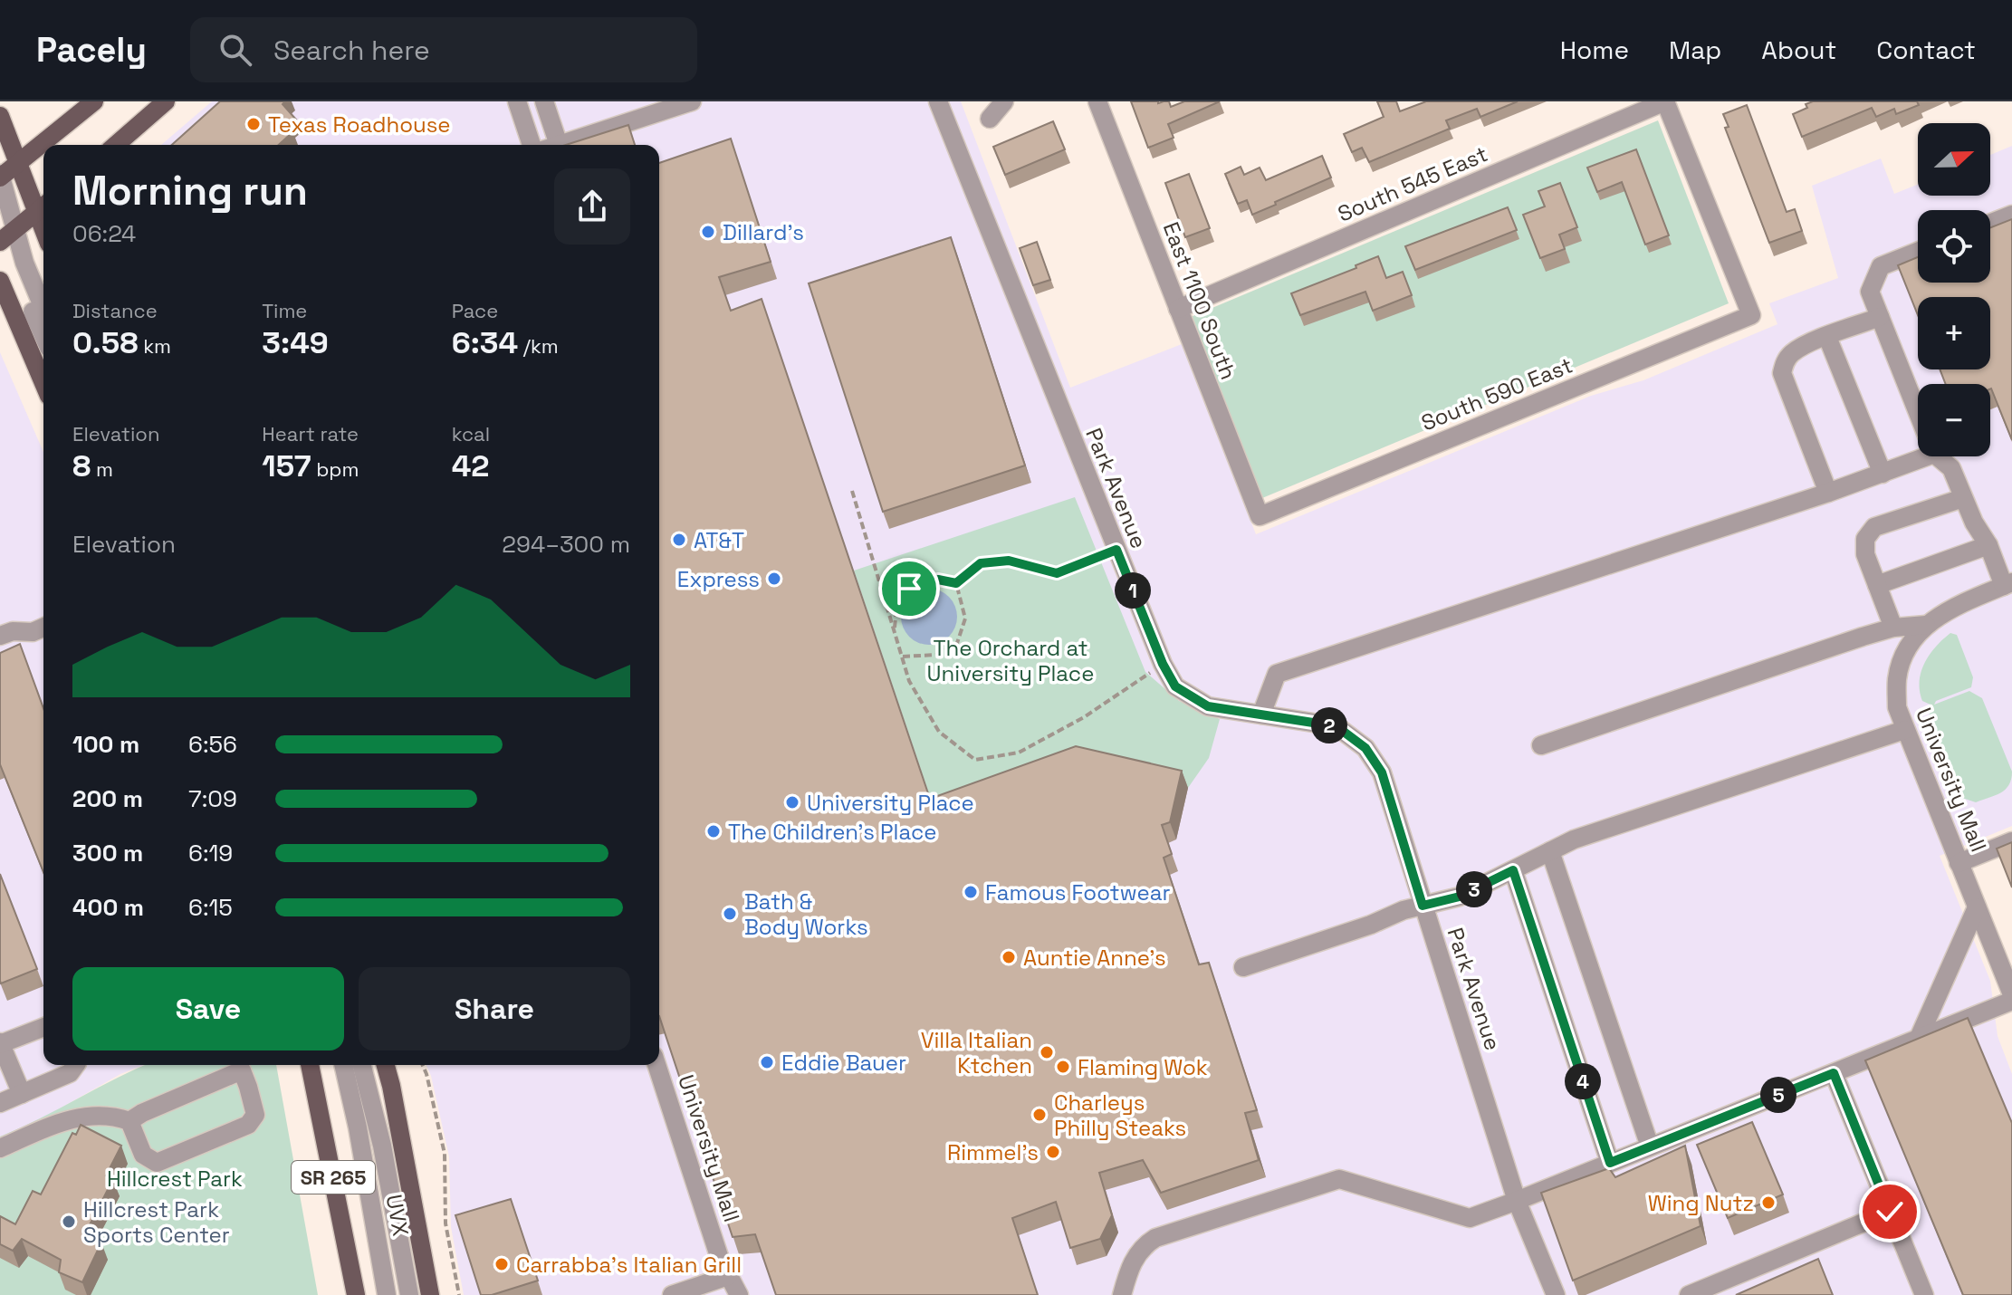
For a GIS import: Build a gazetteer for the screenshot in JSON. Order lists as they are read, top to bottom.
{
  "streets": {
    "main road": ["SR 265"],
    "street": [
      "South 545 East",
      "East 1100 South",
      "South 590 East",
      "Park Avenue",
      "University Mall",
      "UVX"
    ]
  },
  "crossings": [
    ["South 545 East", "East 1100 South"],
    ["South 545 East", "South 590 East"],
    ["East 1100 South", "South 590 East"]
  ],
  "parks": ["The Orchard at University Place", "Hillcrest Park"],
  "places": [
    "Texas Roadhouse",
    "Dillard's",
    "AT&T",
    "Express",
    "University Place",
    "The Children's Place",
    "Famous Footwear",
    "Bath & Body Works",
    "Auntie Anne's",
    "Villa Italian Ktchen",
    "Eddie Bauer",
    "Flaming Wok",
    "Charleys Philly Steaks",
    "Rimmel's",
    "Wing Nutz",
    "Hillcrest Park Sports Center",
    "Carrabba's Italian Grill"
  ],
  "north": "right",
  "page": {
    "header": "Pacely",
    "search": "Search here",
    "nav": [
      "Home",
      "Map",
      "About",
      "Contact"
    ],
    "map_buttons": ["+", "−"],
    "heading": ["Morning run", "06:24"],
    "stats": [
      ["Distance", "0.58 km"],
      ["Time", "3:49"],
      ["Pace", "6:34 /km"],
      ["Elevation", "8 m"],
      ["Heart rate", "157 bpm"],
      ["kcal", "42"]
    ],
    "chart": ["Elevation", "294–300 m"],
    "pins": [
      "1",
      "2",
      "3",
      "4",
      "5"
    ],
    "list": [
      {
        "name": "100 m",
        "note": "6:56"
      },
      {
        "name": "200 m",
        "note": "7:09"
      },
      {
        "name": "300 m",
        "note": "6:19"
      },
      {
        "name": "400 m",
        "note": "6:15"
      }
    ],
    "buttons": ["Save", "Share"]
  }
}
